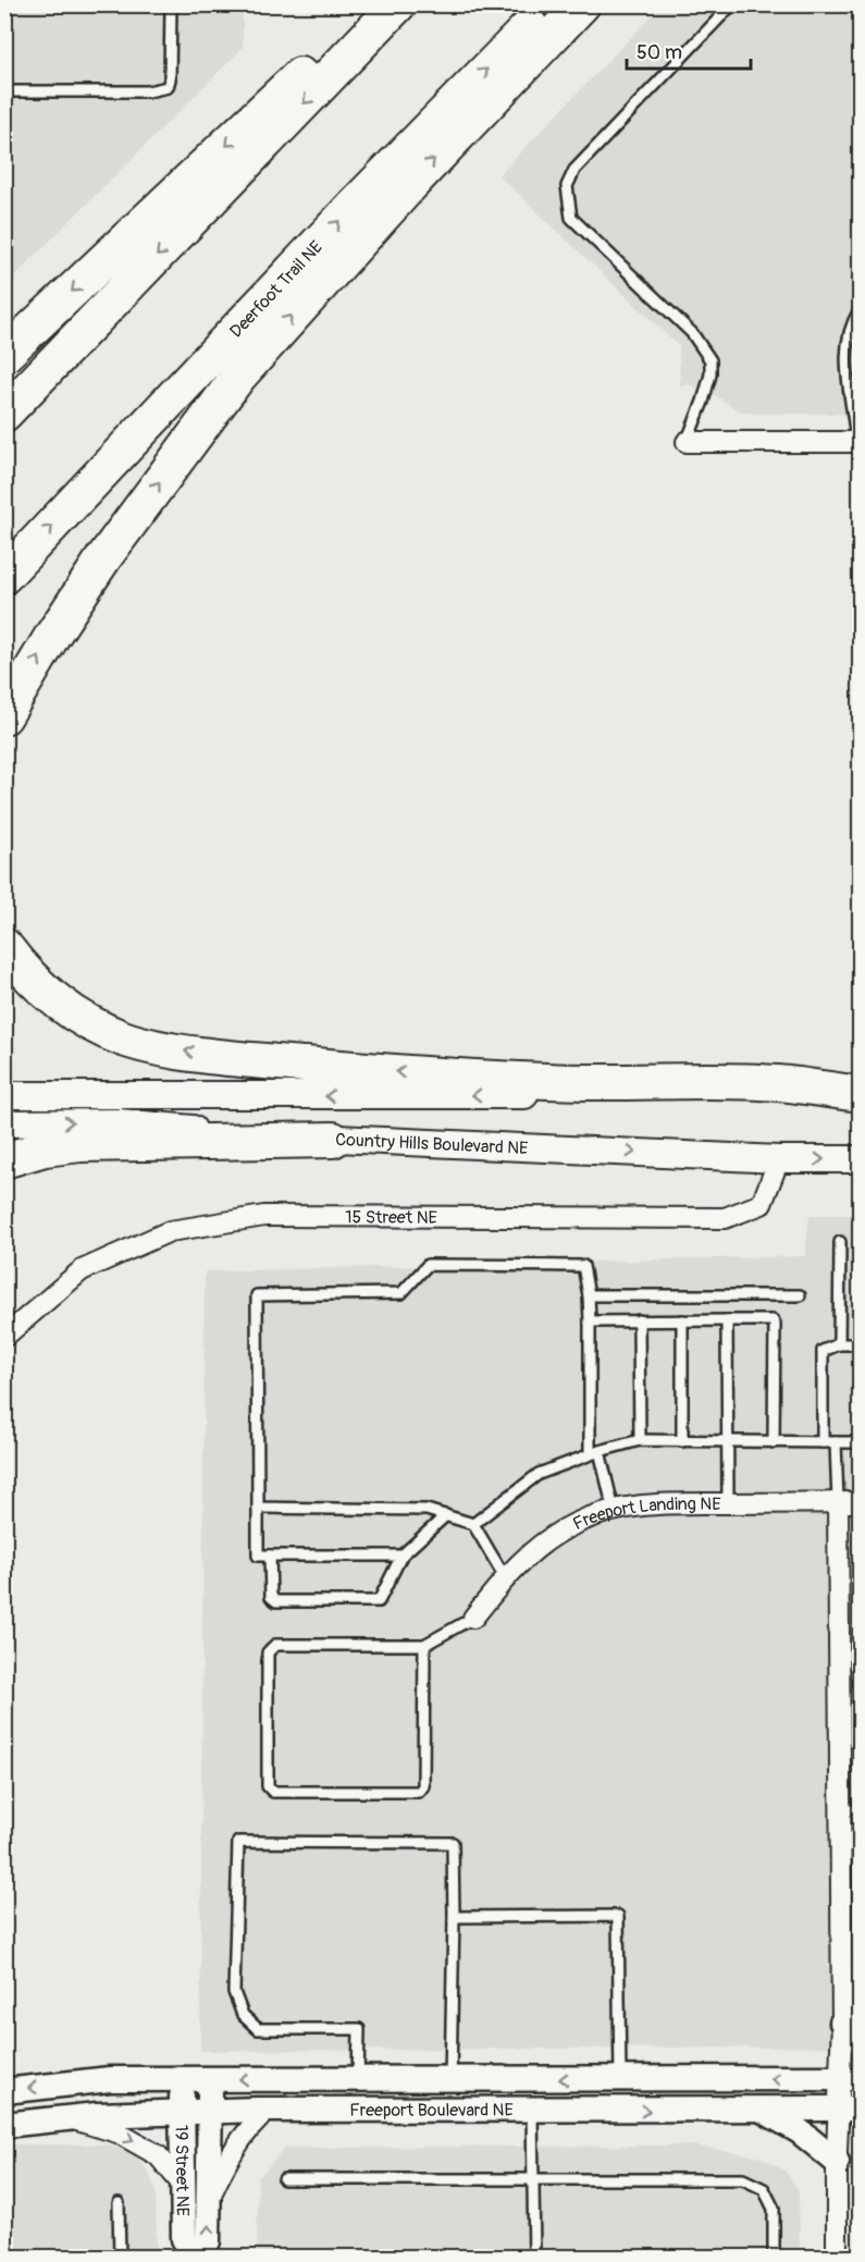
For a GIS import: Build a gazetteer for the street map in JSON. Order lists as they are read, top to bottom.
{
  "streets": {
    "highway": ["Deerfoot Trail NE"],
    "main road": ["Country Hills Boulevard NE"],
    "street": [
      "15 Street NE",
      "Freeport Landing NE",
      "Freeport Boulevard NE",
      "19 Street NE"
    ]
  },
  "crossings": [
    ["Country Hills Boulevard NE", "15 Street NE"],
    ["Freeport Boulevard NE", "19 Street NE"]
  ],
  "scale_bar": "50 m"
}
